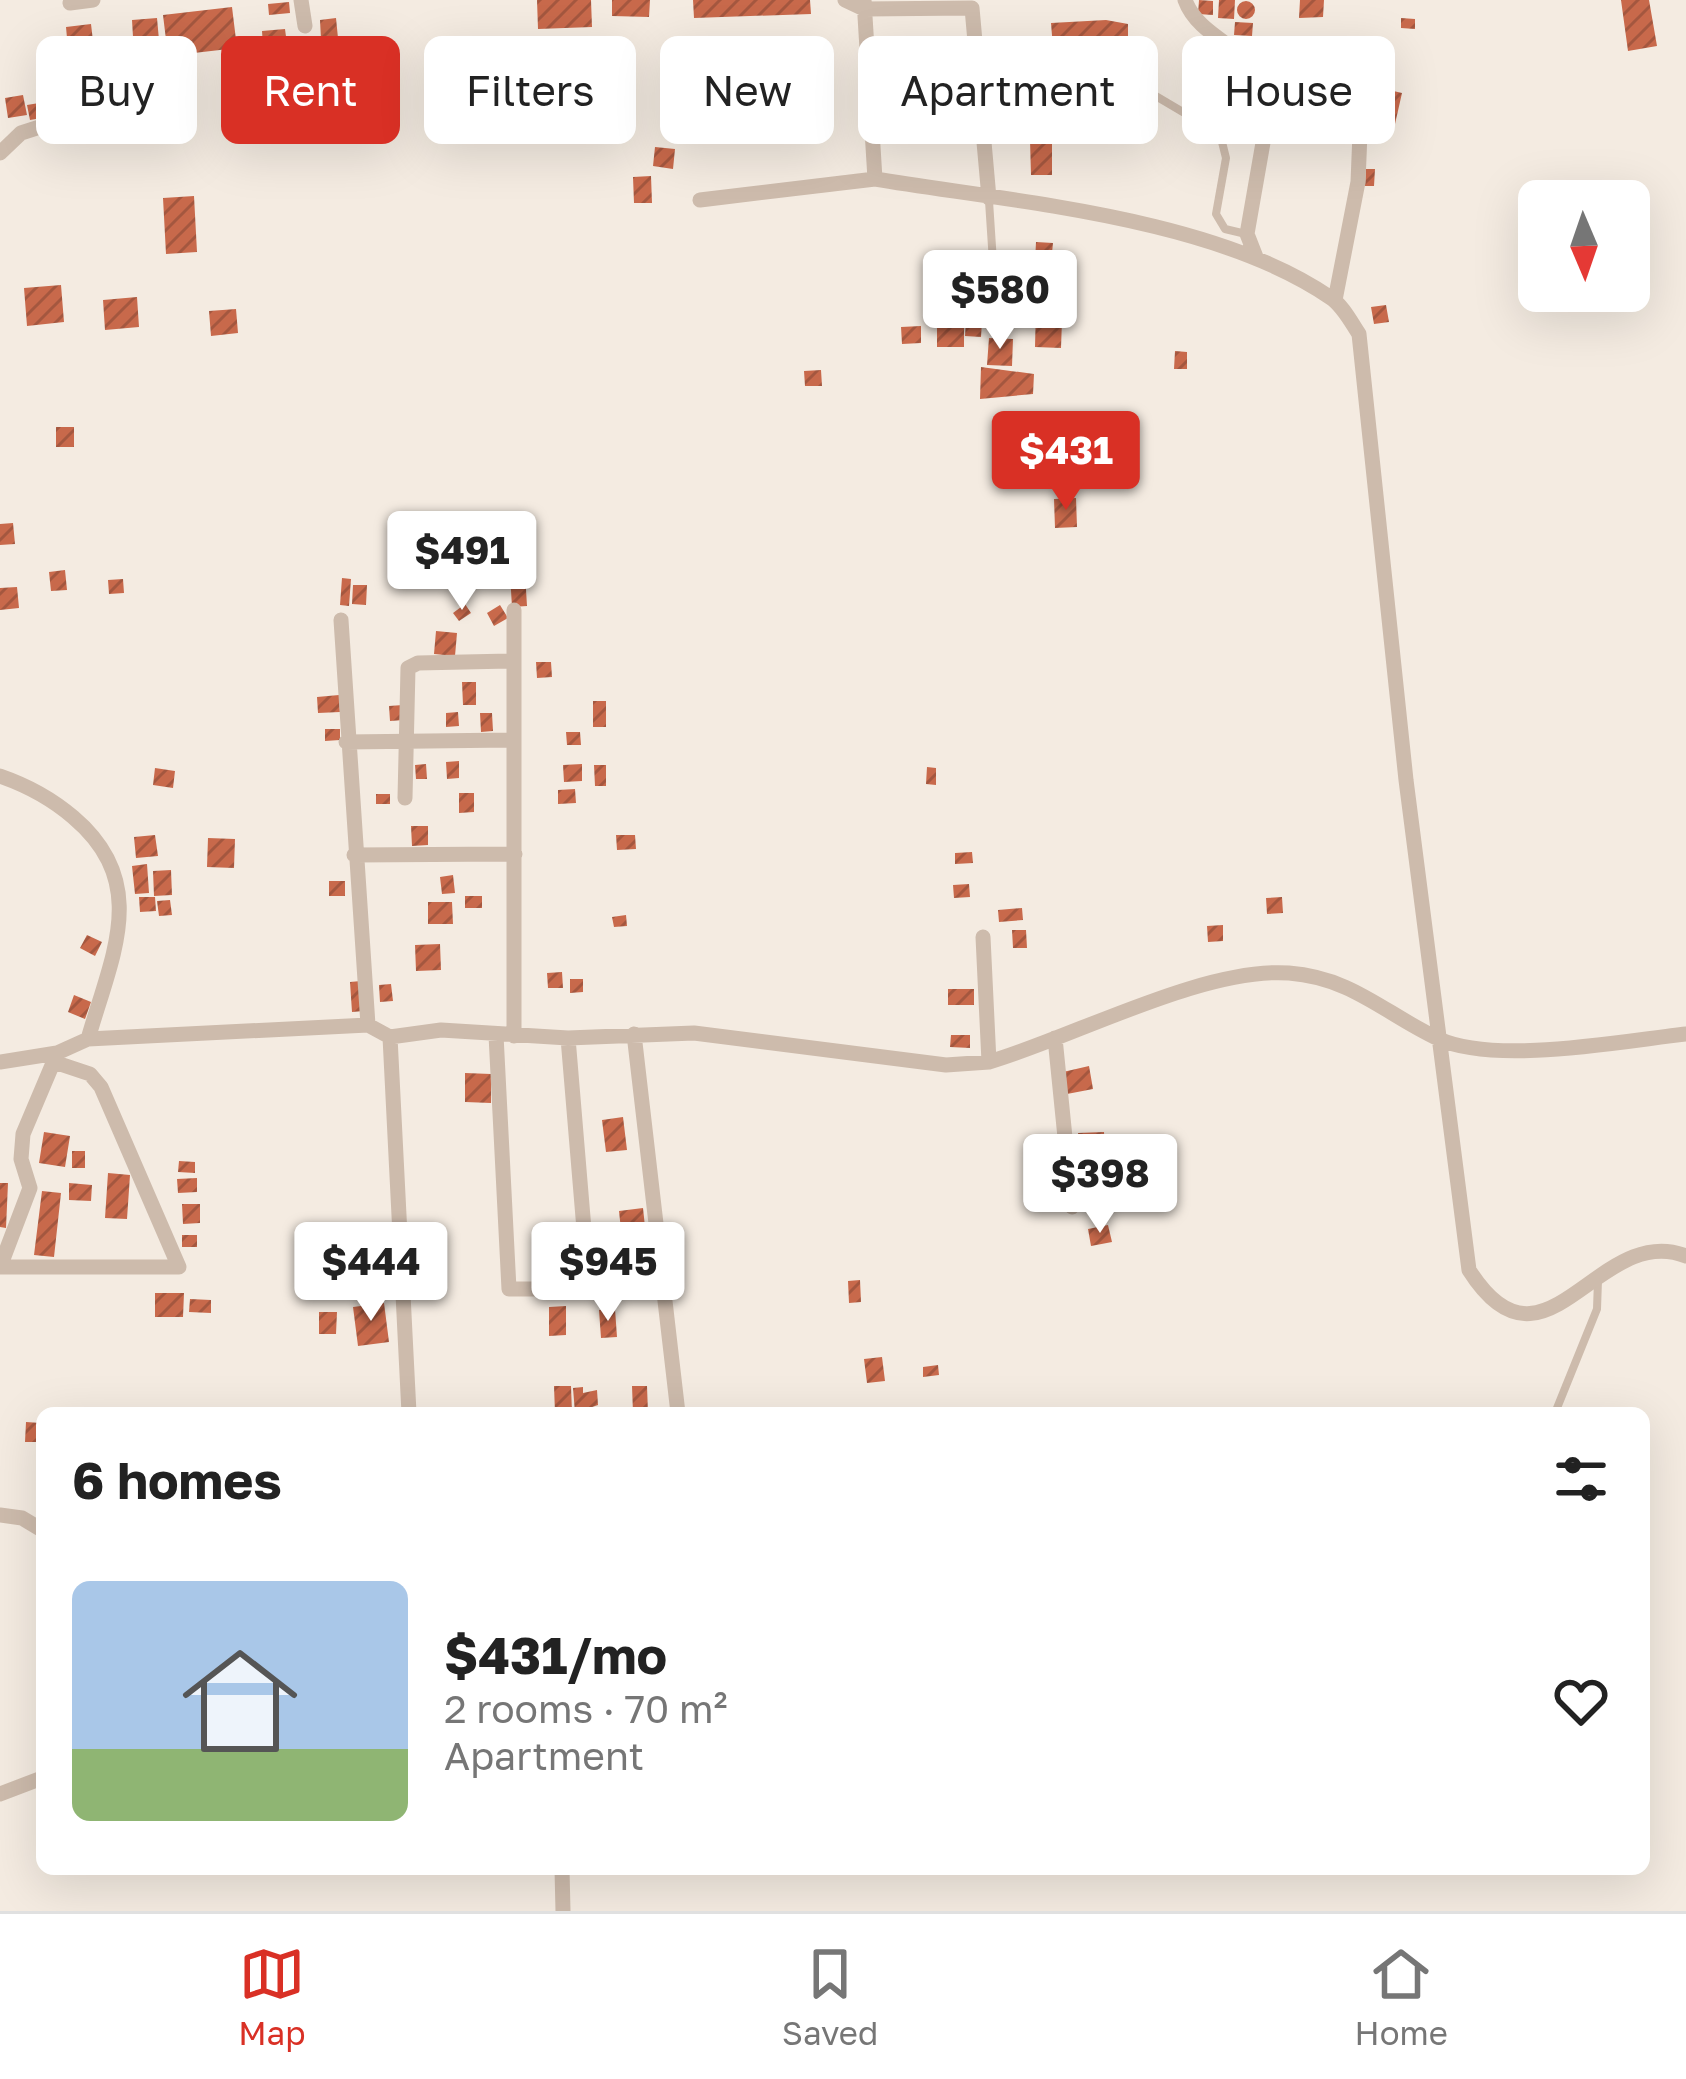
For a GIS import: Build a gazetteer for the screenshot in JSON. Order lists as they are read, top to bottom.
{
  "north": "bottom",
  "page": {
    "chip": [
      "Buy",
      "Rent",
      "Filters",
      "New",
      "Apartment",
      "House"
    ],
    "price": [
      "$580",
      "$431",
      "$491",
      "$398",
      "$444",
      "$945"
    ],
    "heading": "6 homes",
    "list": [
      {
        "name": "$431/mo",
        "note": "2 rooms · 70 m² · Apartment"
      }
    ],
    "tabs": ["Map", "Saved", "Home"]
  }
}
